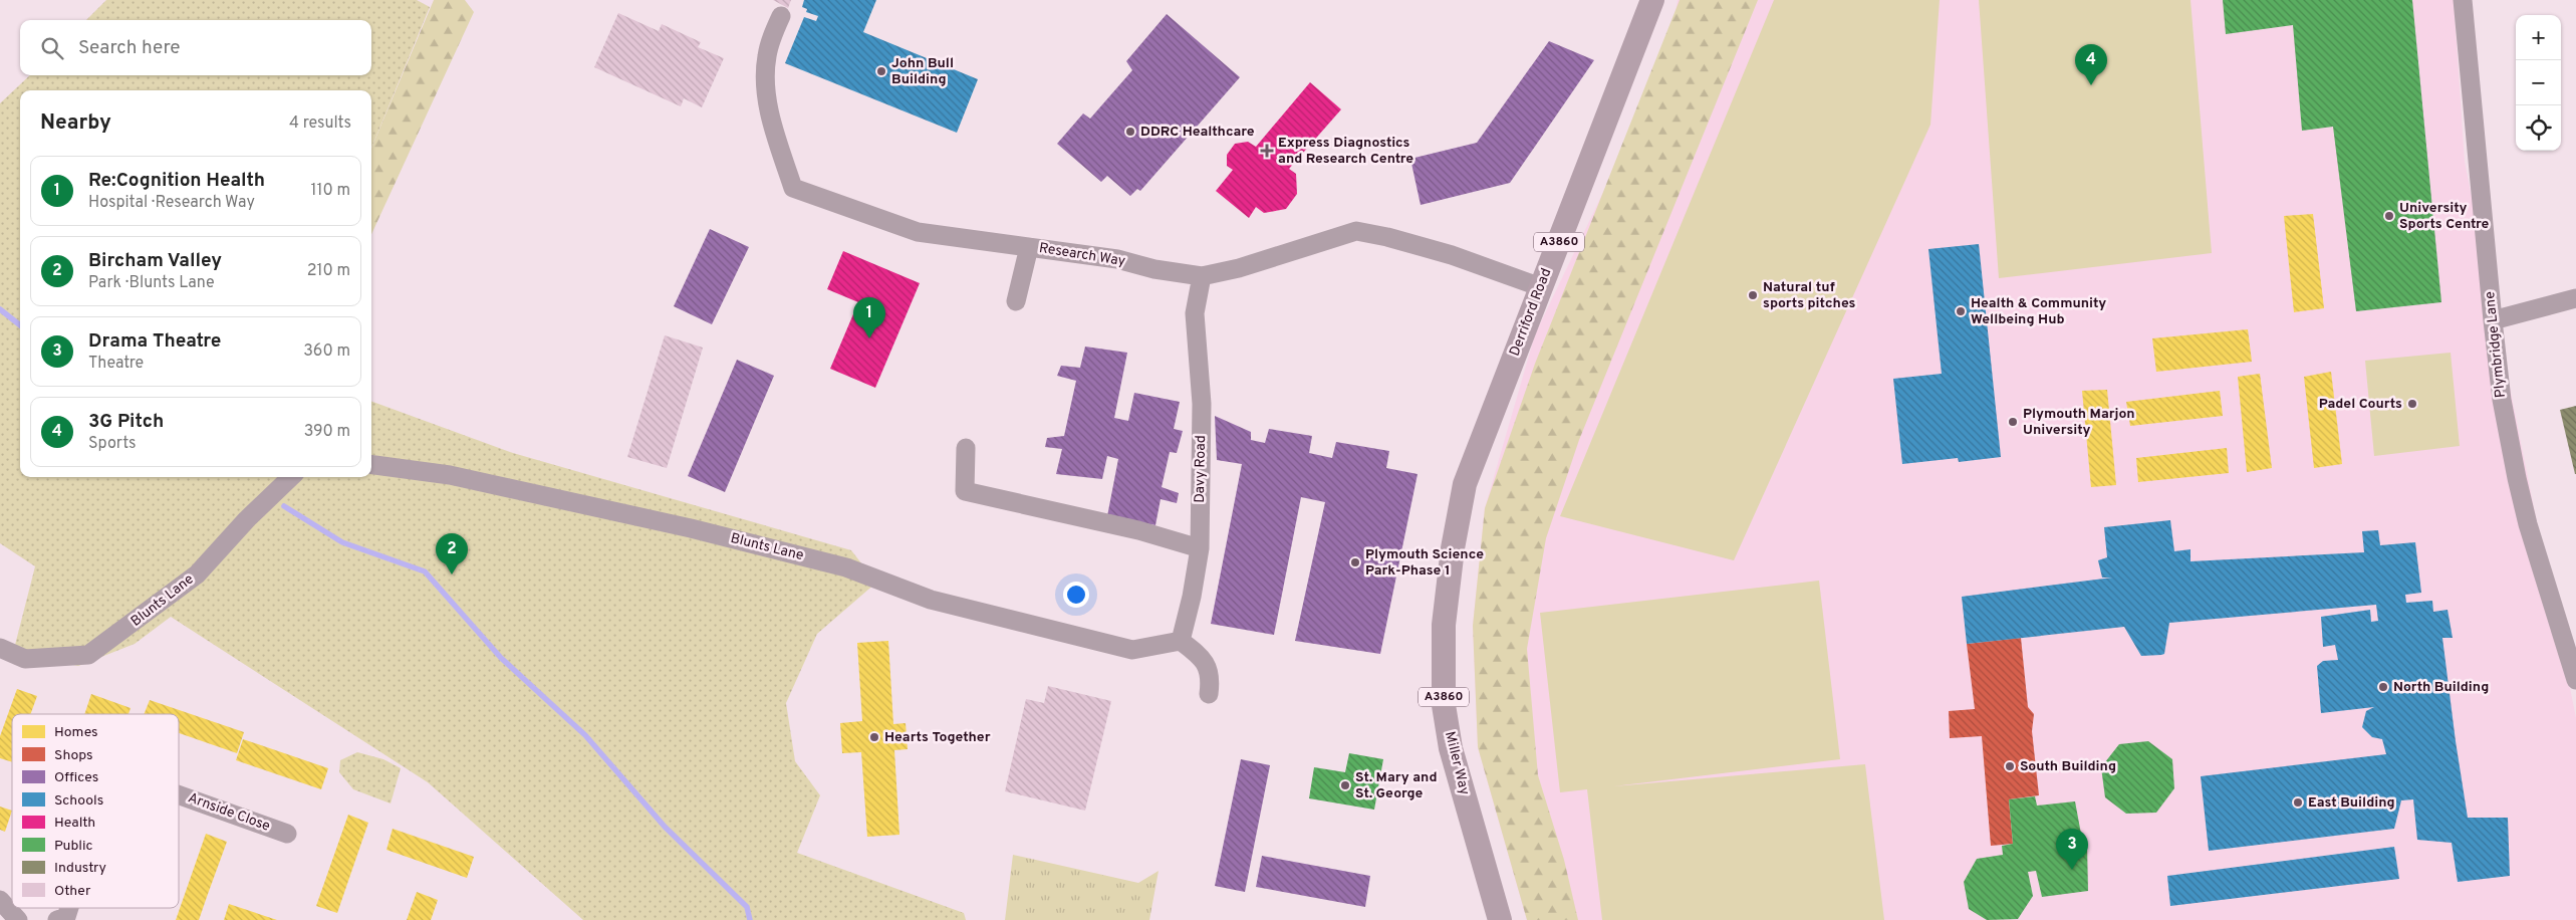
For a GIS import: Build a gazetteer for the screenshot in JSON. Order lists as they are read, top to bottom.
{
  "streets": {
    "main road": ["A3860", "Derriford Road", "Miller Way"],
    "street": [
      "Research Way",
      "Plymbridge Lane",
      "Davy Road",
      "Blunts Lane",
      "Arnside Close"
    ]
  },
  "crossings": [
    ["Research Way", "Derriford Road"],
    ["Research Way", "Davy Road"],
    ["Derriford Road", "Miller Way"],
    ["Davy Road", "Blunts Lane"]
  ],
  "places": {
    "other": [
      "John Bull Building",
      "DDRC Healthcare",
      "University Sports Centre",
      "Natural tuf sports pitches",
      "Health & Community Wellbeing Hub",
      "Padel Courts",
      "Plymouth Marjon University",
      "Plymouth Science Park-Phase 1",
      "North Building",
      "Hearts Together",
      "South Building",
      "St. Mary and St. George",
      "East Building"
    ],
    "health": ["Express Diagnostics and Research Centre"]
  },
  "legend": [
    "Homes",
    "Shops",
    "Offices",
    "Schools",
    "Health",
    "Public",
    "Industry",
    "Other"
  ],
  "page": {
    "map_buttons": ["+", "−"],
    "search": "Search here",
    "pins": [
      "4",
      "1",
      "2",
      "3"
    ],
    "heading": ["Nearby", "4 results"],
    "list": [
      {
        "mark": "1",
        "name": "Re:Cognition Health",
        "note": "Hospital · Research Way",
        "value": "110 m"
      },
      {
        "mark": "2",
        "name": "Bircham Valley",
        "note": "Park · Blunts Lane",
        "value": "210 m"
      },
      {
        "mark": "3",
        "name": "Drama Theatre",
        "note": "Theatre",
        "value": "360 m"
      },
      {
        "mark": "4",
        "name": "3G Pitch",
        "note": "Sports",
        "value": "390 m"
      }
    ]
  }
}
